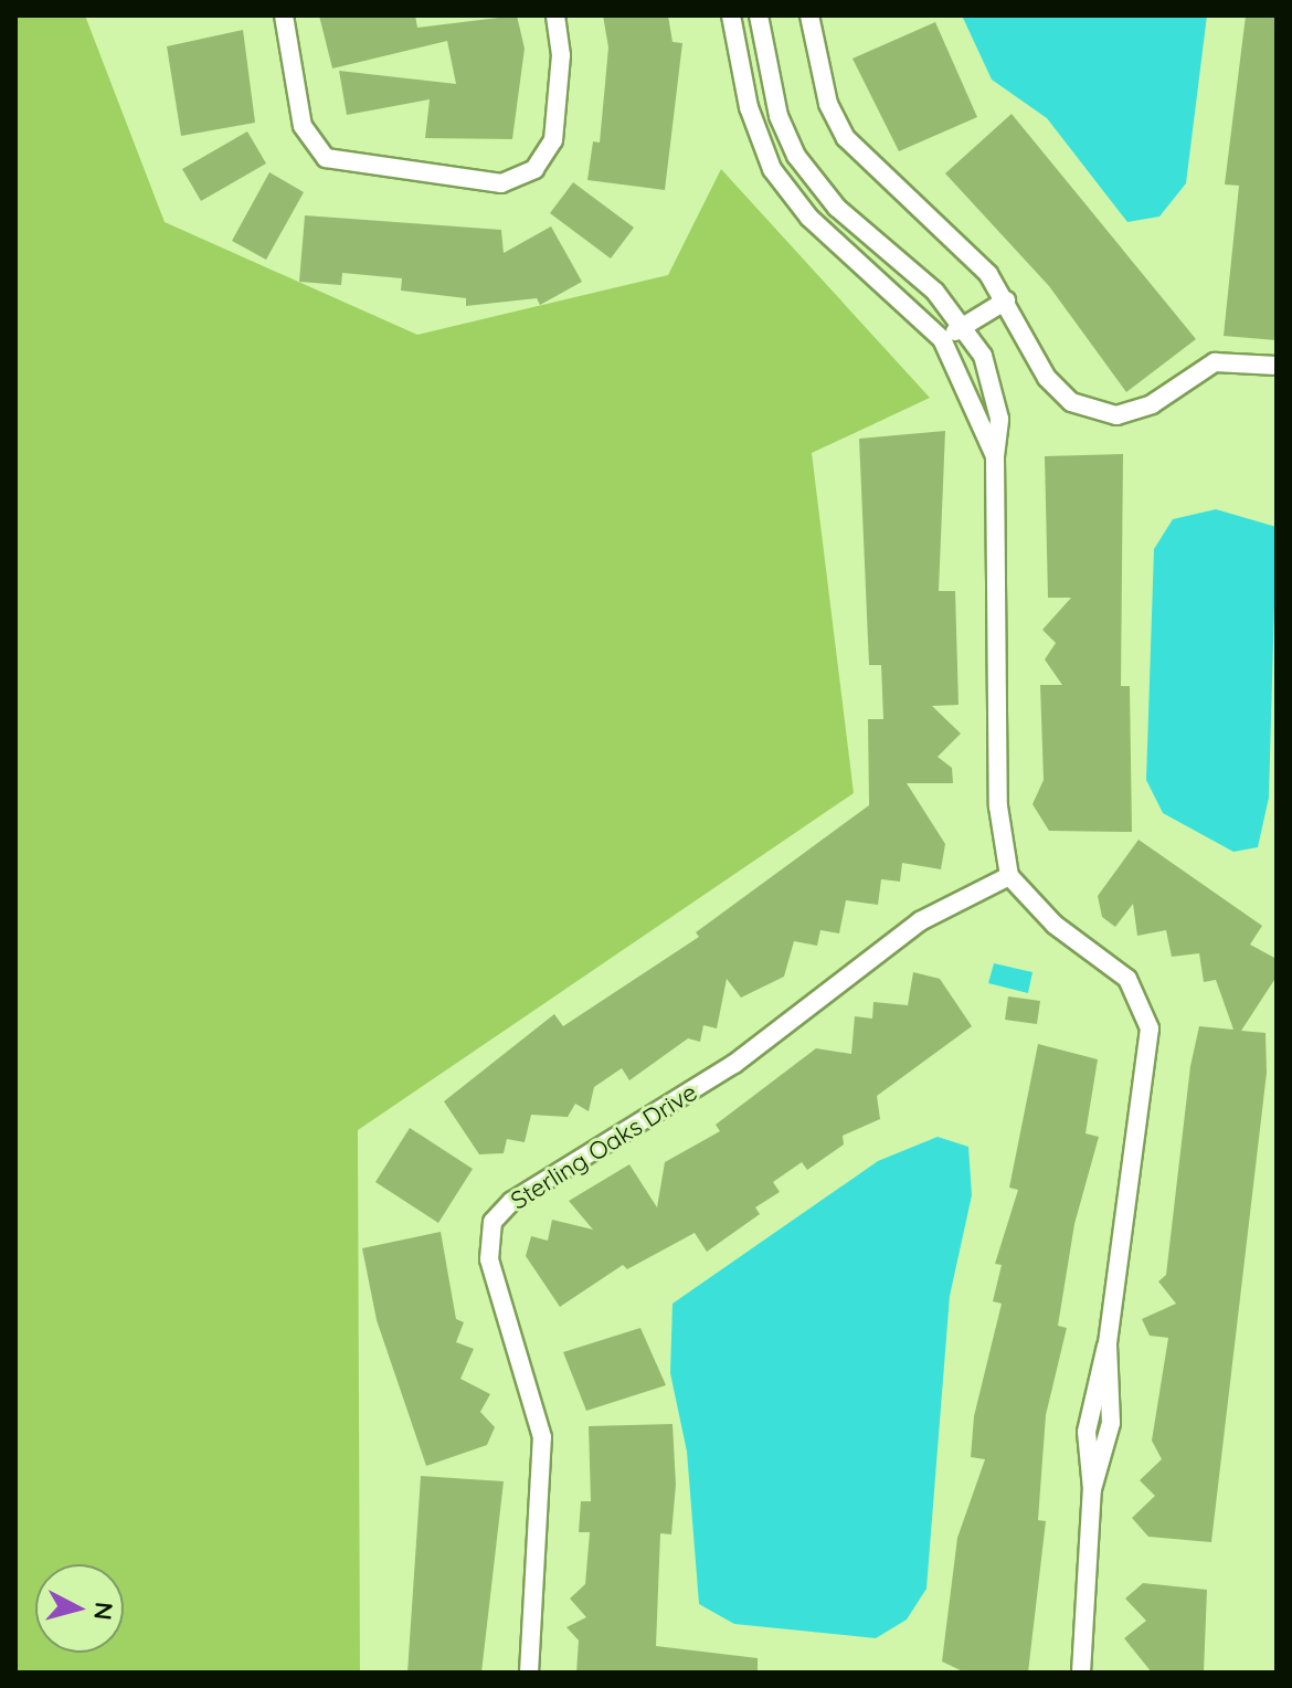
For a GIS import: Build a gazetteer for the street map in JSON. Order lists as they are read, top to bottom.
{
  "streets": {
    "street": ["Sterling Oaks Drive"]
  },
  "north": "right"
}
